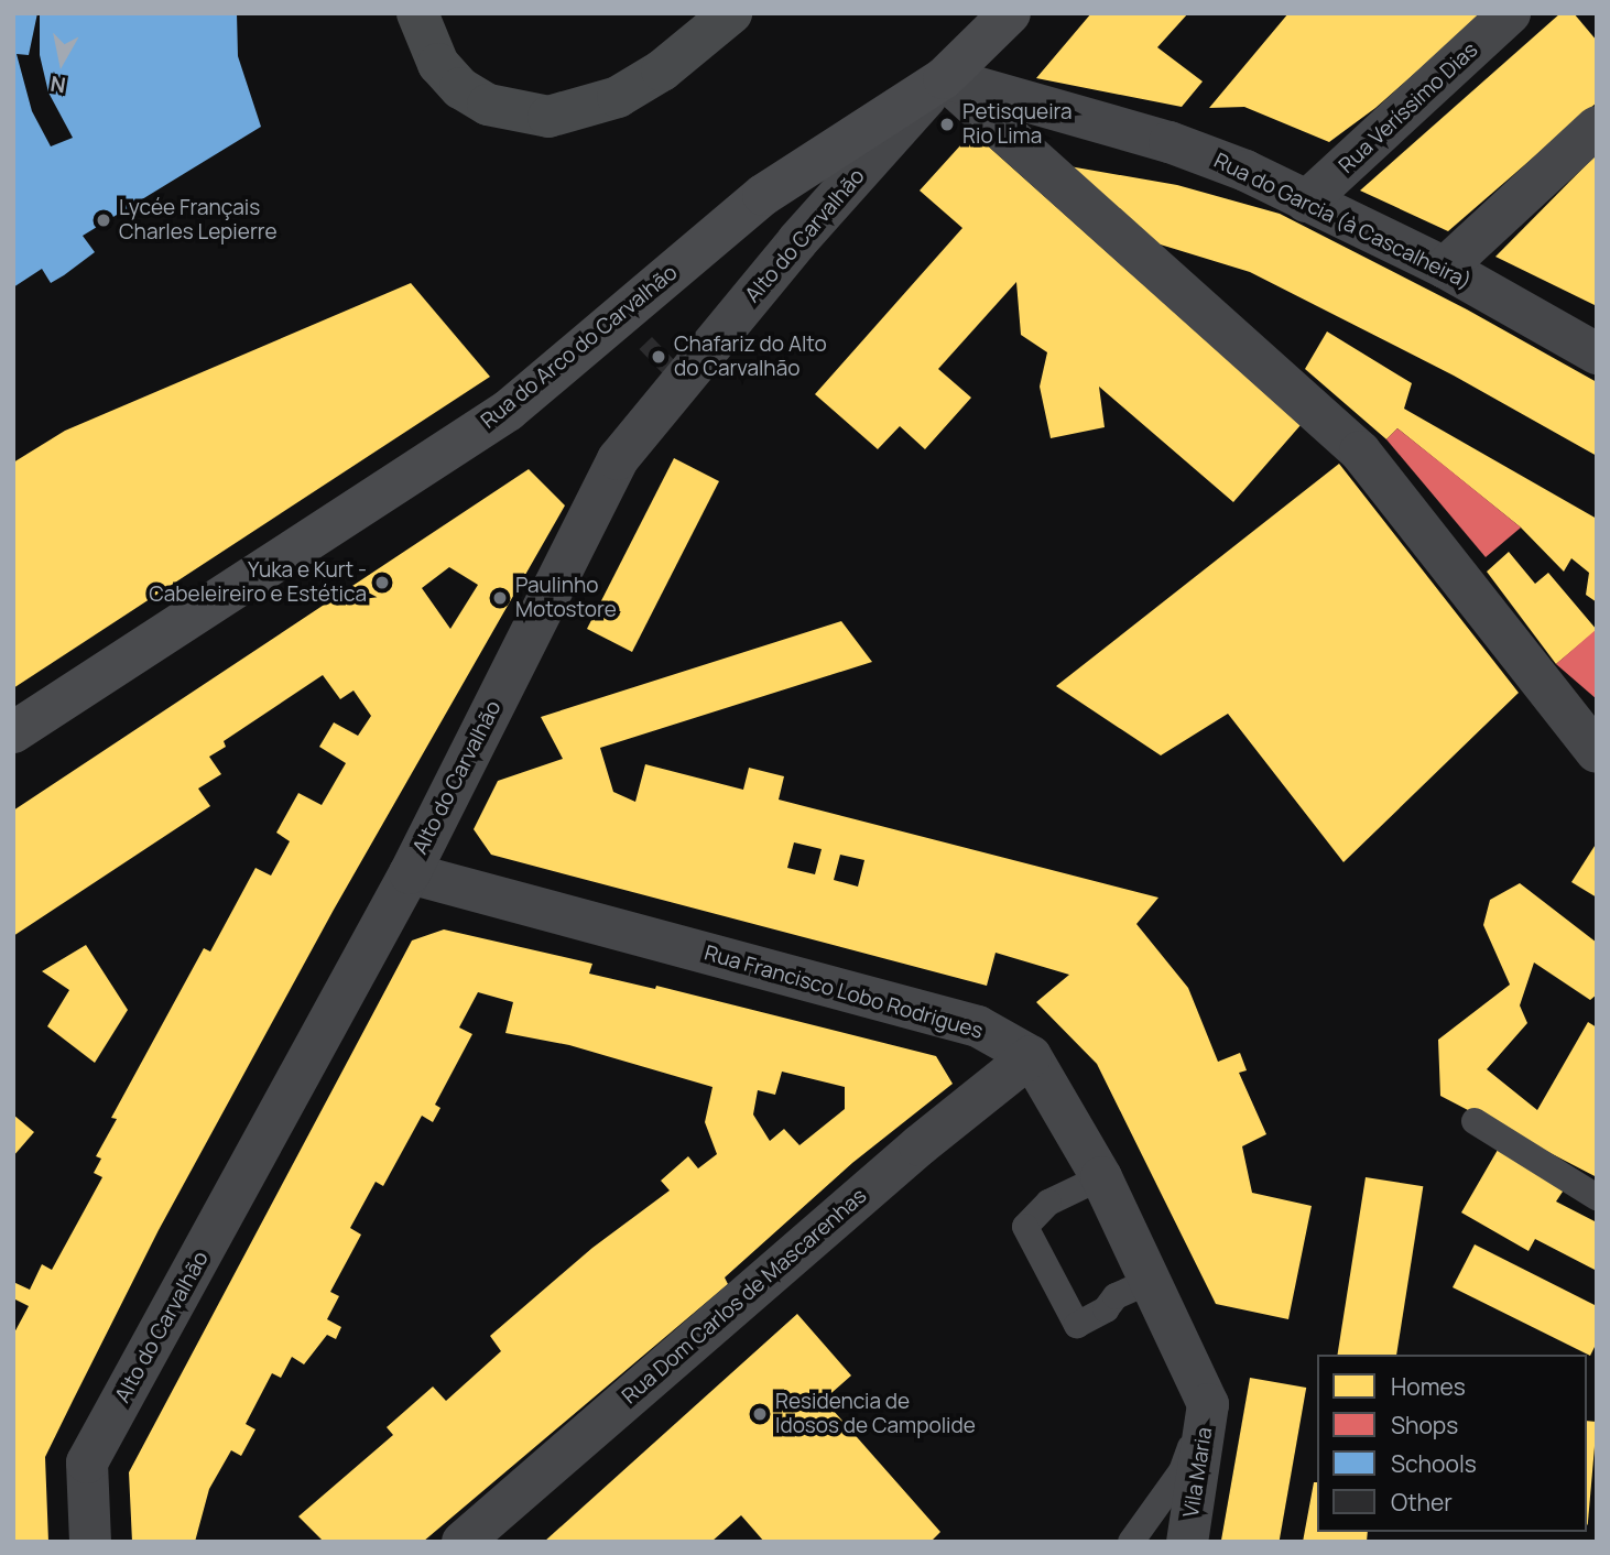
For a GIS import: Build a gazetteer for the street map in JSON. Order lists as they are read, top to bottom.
{
  "streets": {
    "street": [
      "Rua Veríssimo Dias",
      "Rua do Garcia (à Cascalheira)",
      "Alto do Carvalhão",
      "Rua do Arco do Carvalhão",
      "Rua Francisco Lobo Rodrigues",
      "Rua Dom Carlos de Mascarenhas",
      "Vila Maria"
    ]
  },
  "crossings": [
    ["Rua Veríssimo Dias", "Rua do Garcia (à Cascalheira)"],
    ["Rua do Garcia (à Cascalheira)", "Alto do Carvalhão"],
    ["Rua do Garcia (à Cascalheira)", "Rua do Arco do Carvalhão"],
    ["Alto do Carvalhão", "Rua do Arco do Carvalhão"],
    ["Alto do Carvalhão", "Rua Francisco Lobo Rodrigues"],
    ["Rua Francisco Lobo Rodrigues", "Rua Dom Carlos de Mascarenhas"]
  ],
  "places": [
    "Petisqueira Rio Lima",
    "Lycée Français Charles Lepierre",
    "Chafariz do Alto do Carvalhão",
    "Yuka e Kurt - Cabeleireiro e Estética",
    "Paulinho Motostore",
    "Residencia de Idosos de Campolide"
  ],
  "legend": [
    "Homes",
    "Shops",
    "Schools",
    "Other"
  ],
  "north": "bottom"
}
